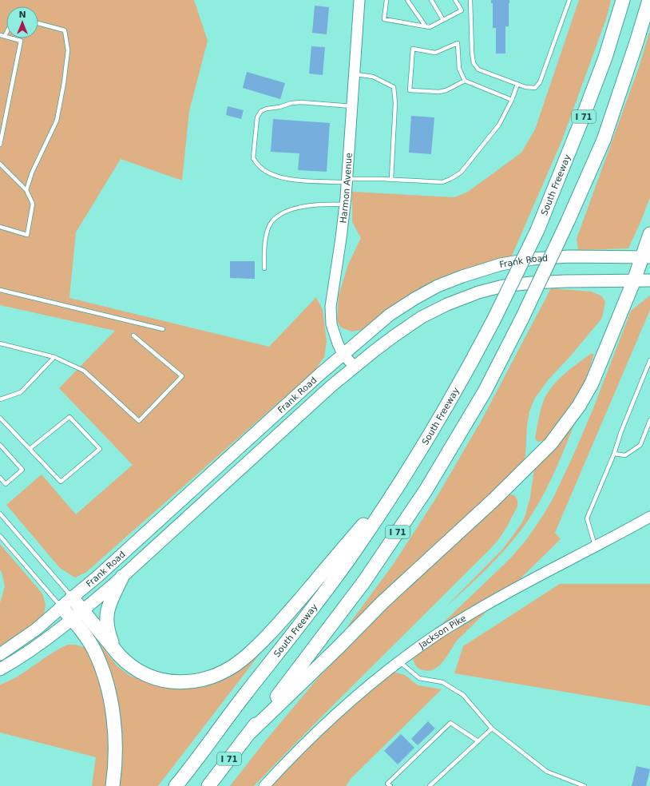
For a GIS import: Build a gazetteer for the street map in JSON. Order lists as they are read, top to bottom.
{
  "streets": {
    "highway": ["I 71", "South Freeway"],
    "main road": ["Harmon Avenue", "Frank Road", "Jackson Pike"]
  },
  "crossings": [
    ["Harmon Avenue", "Frank Road"]
  ],
  "north": "top"
}
